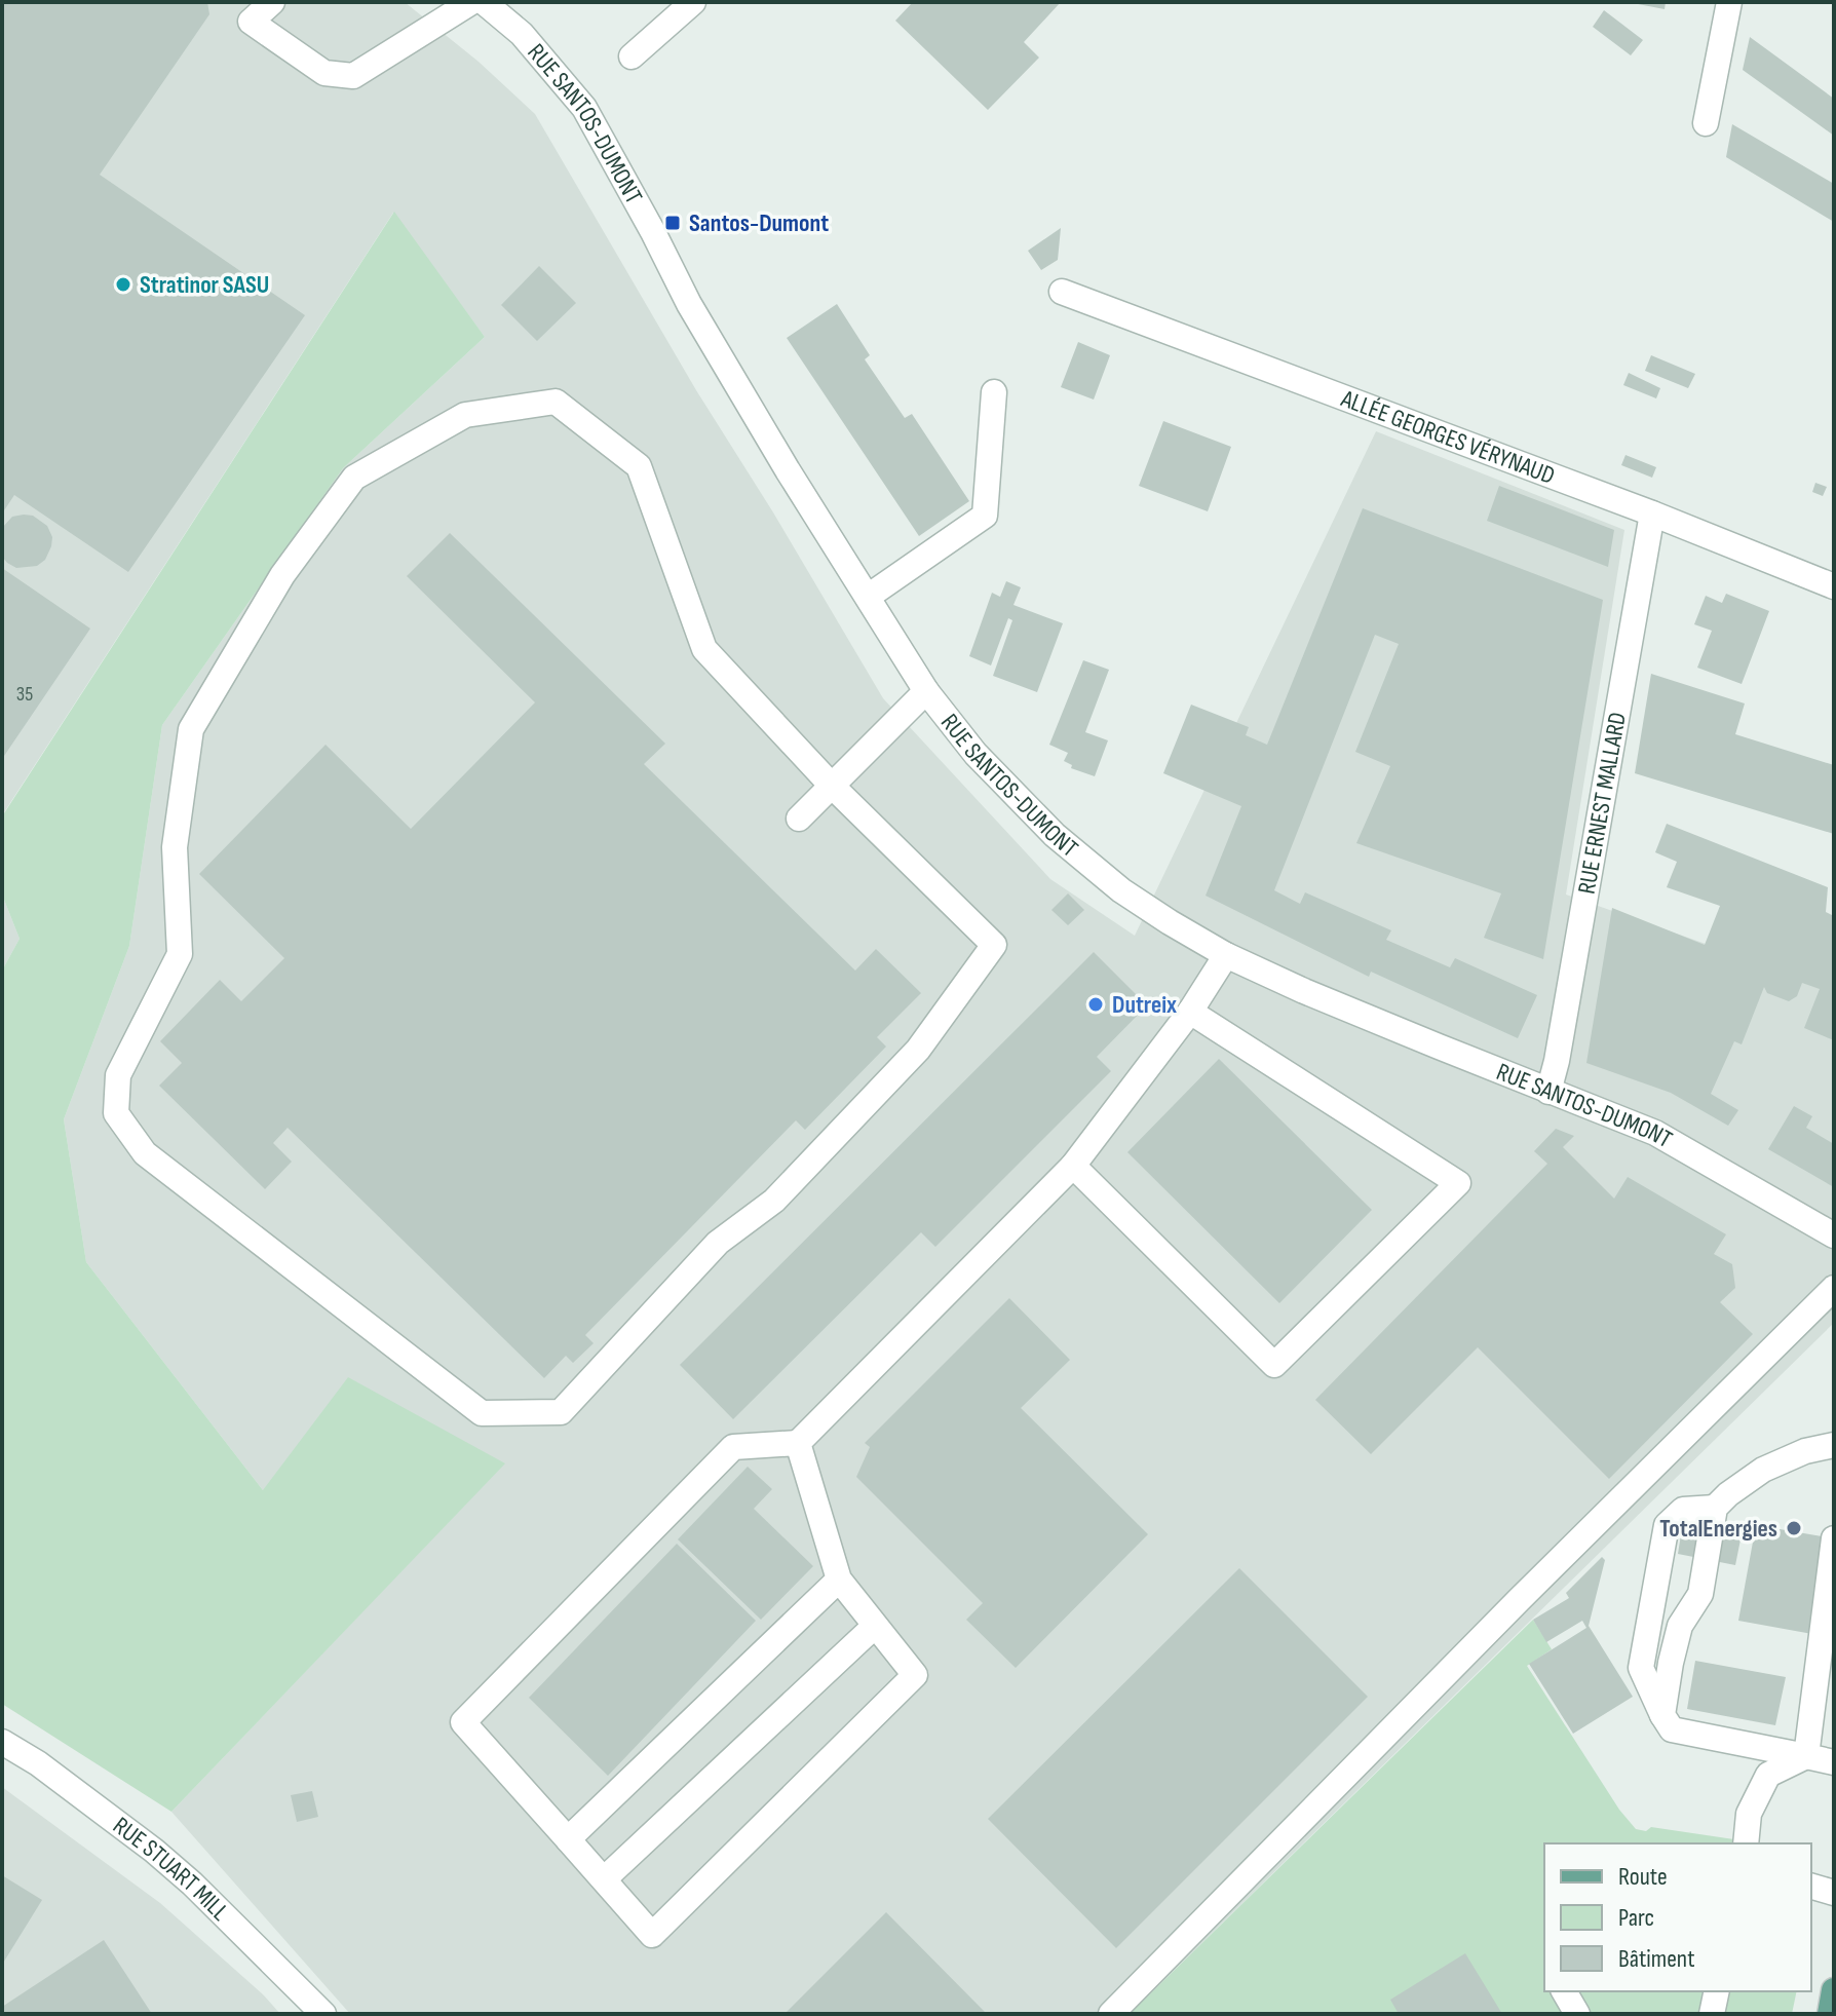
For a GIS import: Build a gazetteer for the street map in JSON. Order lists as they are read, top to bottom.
{
  "streets": {
    "street": [
      "RUE SANTOS-DUMONT",
      "ALLÉE GEORGES VÉRYNAUD",
      "RUE ERNEST MALLARD",
      "RUE STUART MILL"
    ]
  },
  "crossings": [
    ["RUE SANTOS-DUMONT", "RUE ERNEST MALLARD"],
    ["ALLÉE GEORGES VÉRYNAUD", "RUE ERNEST MALLARD"]
  ],
  "places": {
    "transit": ["Santos-Dumont"],
    "other": ["Stratinor SASU", "Dutreix", "TotalEnergies"]
  },
  "house_numbers": ["35"],
  "legend": ["Route", "Parc", "Bâtiment"]
}
